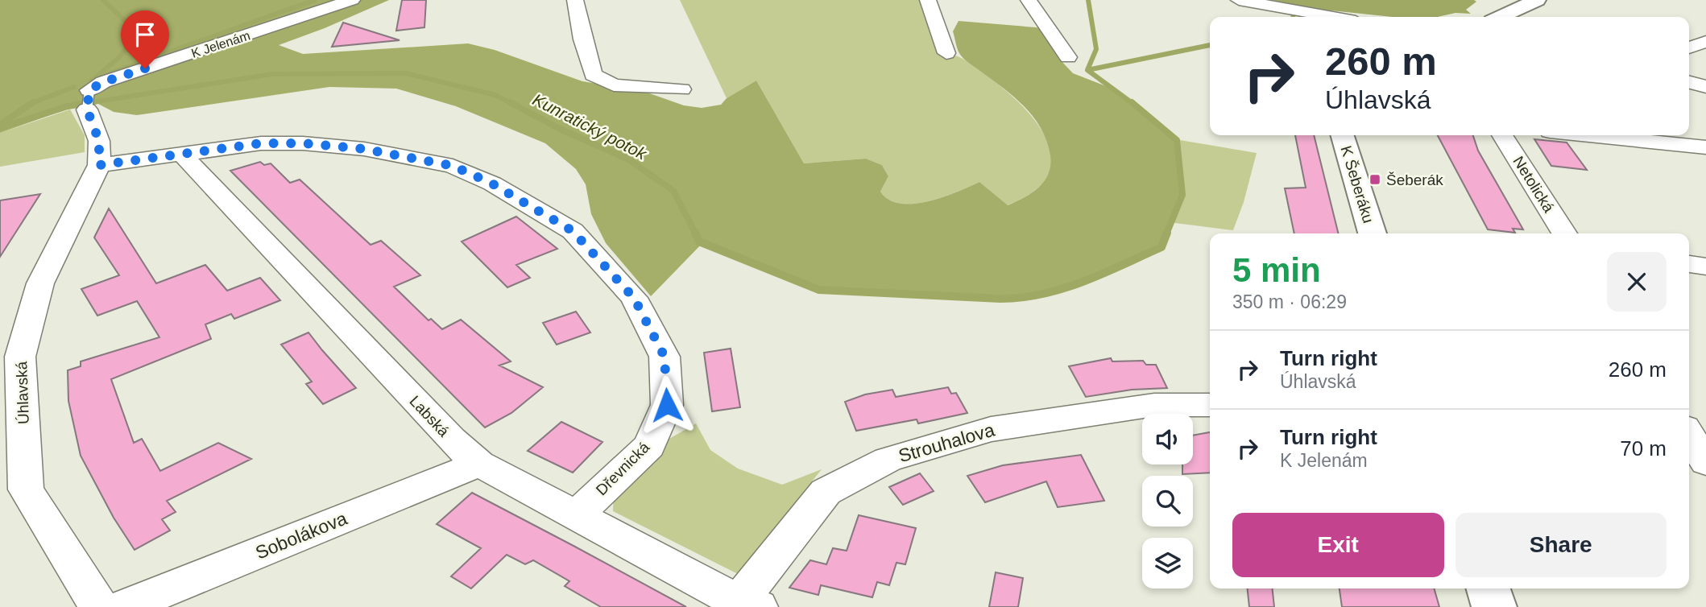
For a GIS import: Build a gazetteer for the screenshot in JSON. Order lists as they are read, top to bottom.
{
  "streets": {
    "street": [
      "K Jelenám",
      "K Šeberáku",
      "Netolická",
      "Úhlavská",
      "Labská",
      "Strouhalova",
      "Dřevnická",
      "Sobolákova"
    ]
  },
  "crossings": [
    ["K Jelenám", "Úhlavská"],
    ["Úhlavská", "Dřevnická"],
    ["Labská", "Strouhalova"],
    ["Labská", "Dřevnická"],
    ["Labská", "Sobolákova"]
  ],
  "water": ["Kunratický potok"],
  "places": {
    "transit": ["Šeberák"]
  },
  "page": {
    "turn": ["260 m", "Úhlavská"],
    "heading": ["5 min", "350 m · 06:29"],
    "list": [
      {
        "name": "Turn right",
        "note": "Úhlavská",
        "value": "260 m"
      },
      {
        "name": "Turn right",
        "note": "K Jelenám",
        "value": "70 m"
      }
    ],
    "buttons": ["Exit", "Share"]
  }
}
